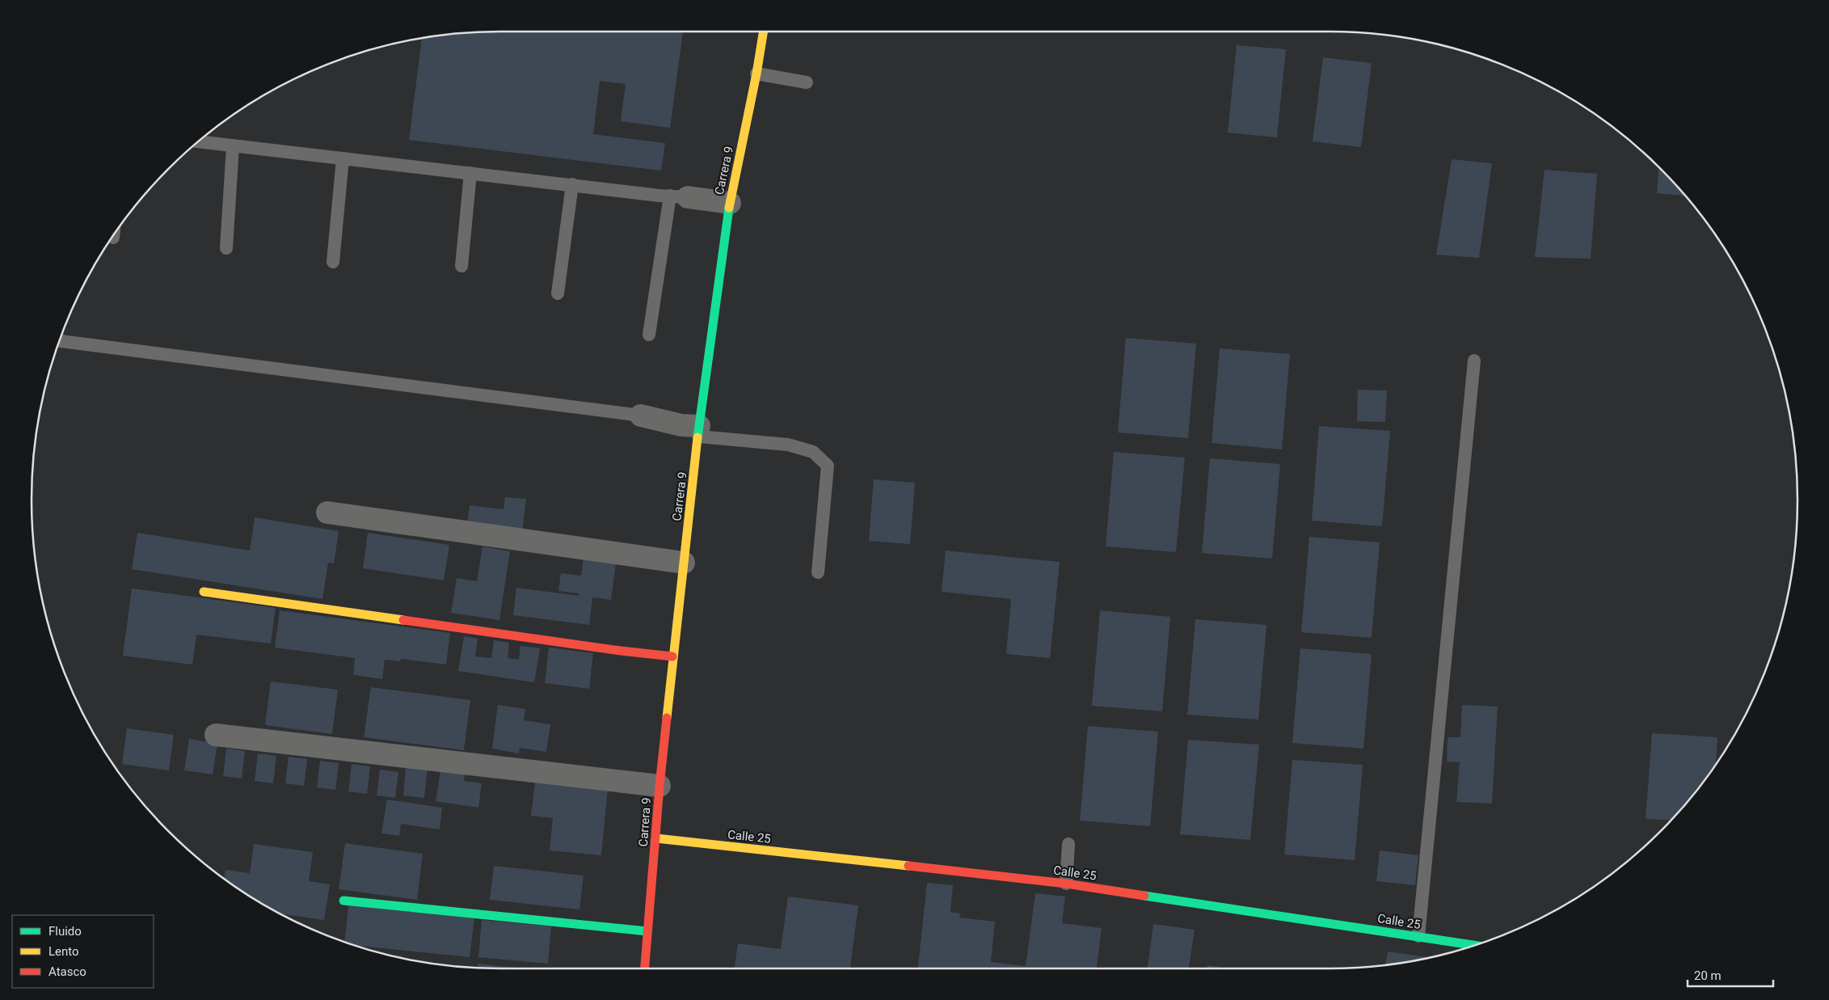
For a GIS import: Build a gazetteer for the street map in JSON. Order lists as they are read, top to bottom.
{
  "streets": {
    "street": ["Carrera 9", "Calle 25"]
  },
  "crossings": [
    ["Carrera 9", "Calle 25"]
  ],
  "legend": ["Fluido", "Lento", "Atasco"],
  "scale_bar": "20 m"
}
